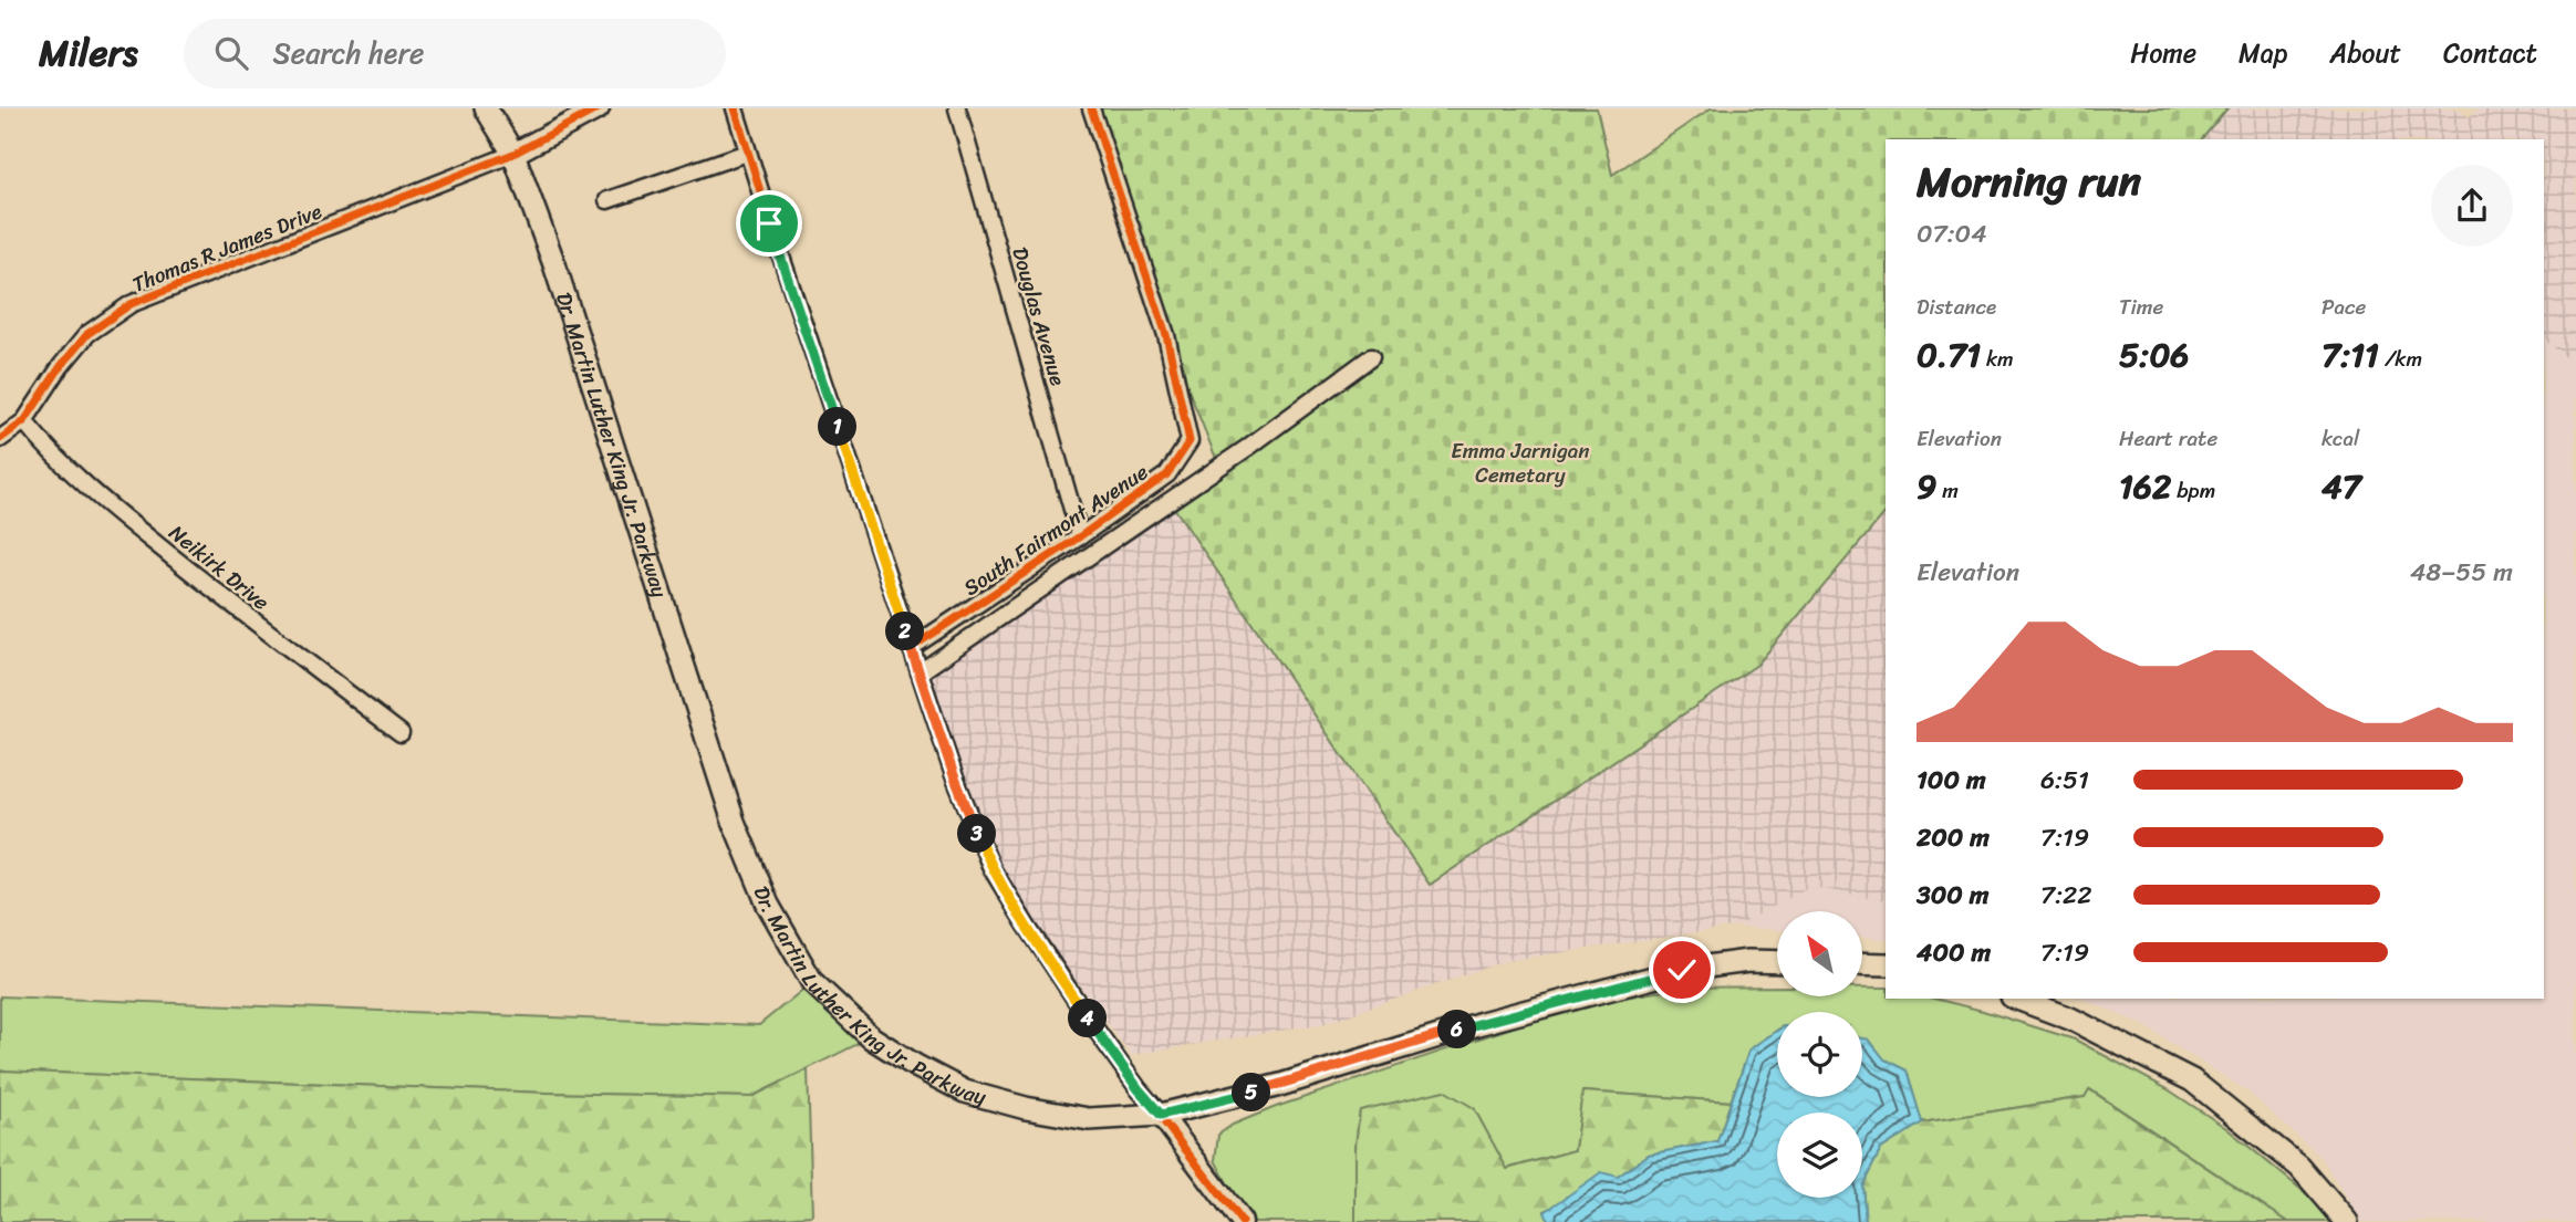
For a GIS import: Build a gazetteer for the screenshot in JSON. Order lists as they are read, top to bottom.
{
  "streets": {
    "main road": ["Dr. Martin Luther King Jr. Parkway"],
    "street": [
      "Thomas R James Drive",
      "Douglas Avenue",
      "South Fairmont Avenue",
      "Neikirk Drive"
    ]
  },
  "crossings": [
    ["Thomas R James Drive", "Dr. Martin Luther King Jr. Parkway"],
    ["Thomas R James Drive", "Neikirk Drive"],
    ["Douglas Avenue", "South Fairmont Avenue"]
  ],
  "parks": ["Emma Jarnigan Cemetary"],
  "north": "top left",
  "page": {
    "header": "Milers",
    "search": "Search here",
    "nav": [
      "Home",
      "Map",
      "About",
      "Contact"
    ],
    "heading": ["Morning run", "07:04"],
    "stats": [
      ["Distance", "0.71 km"],
      ["Time", "5:06"],
      ["Pace", "7:11 /km"],
      ["Elevation", "9 m"],
      ["Heart rate", "162 bpm"],
      ["kcal", "47"]
    ],
    "pins": [
      "1",
      "2",
      "3",
      "4",
      "6",
      "5"
    ],
    "chart": ["Elevation", "48–55 m"],
    "list": [
      {
        "name": "100 m",
        "note": "6:51"
      },
      {
        "name": "200 m",
        "note": "7:19"
      },
      {
        "name": "300 m",
        "note": "7:22"
      },
      {
        "name": "400 m",
        "note": "7:19"
      }
    ]
  }
}
